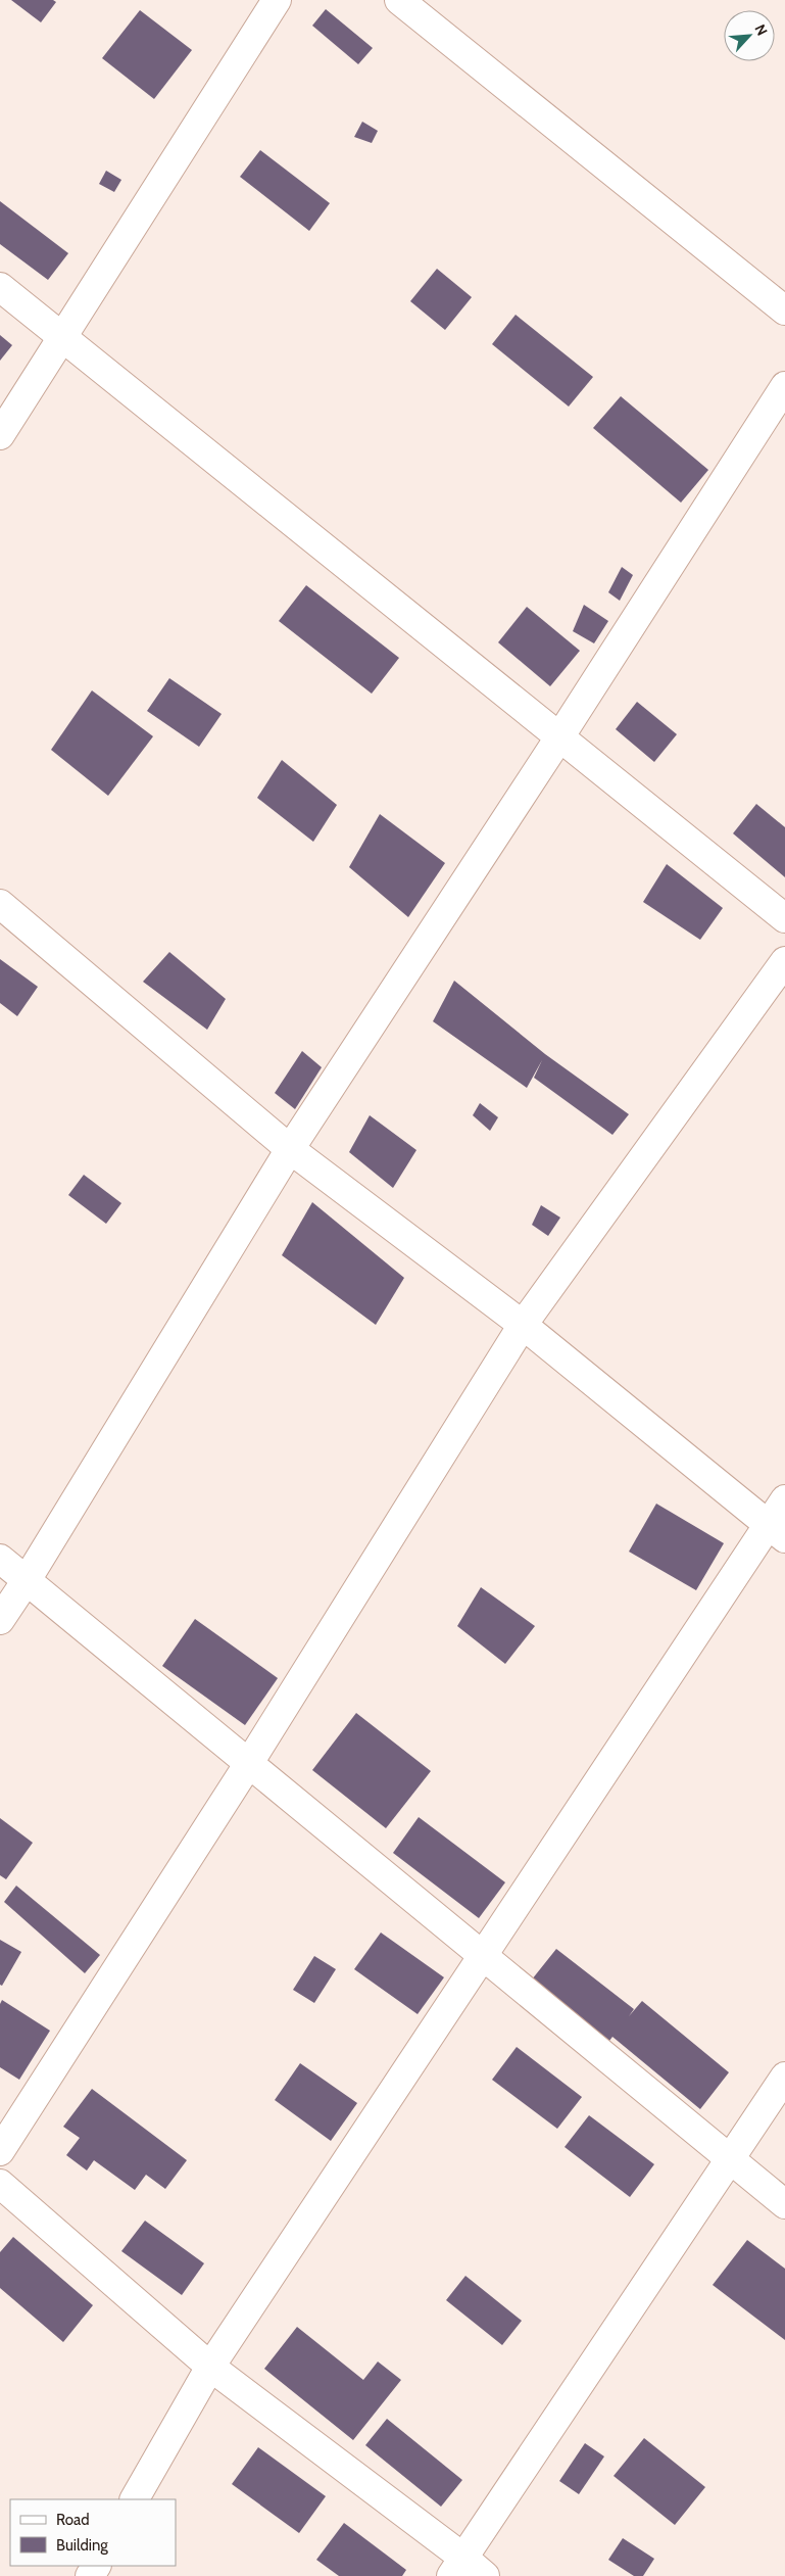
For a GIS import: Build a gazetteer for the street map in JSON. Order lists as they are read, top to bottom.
{
  "legend": ["Road", "Building"],
  "north": "top right"
}
